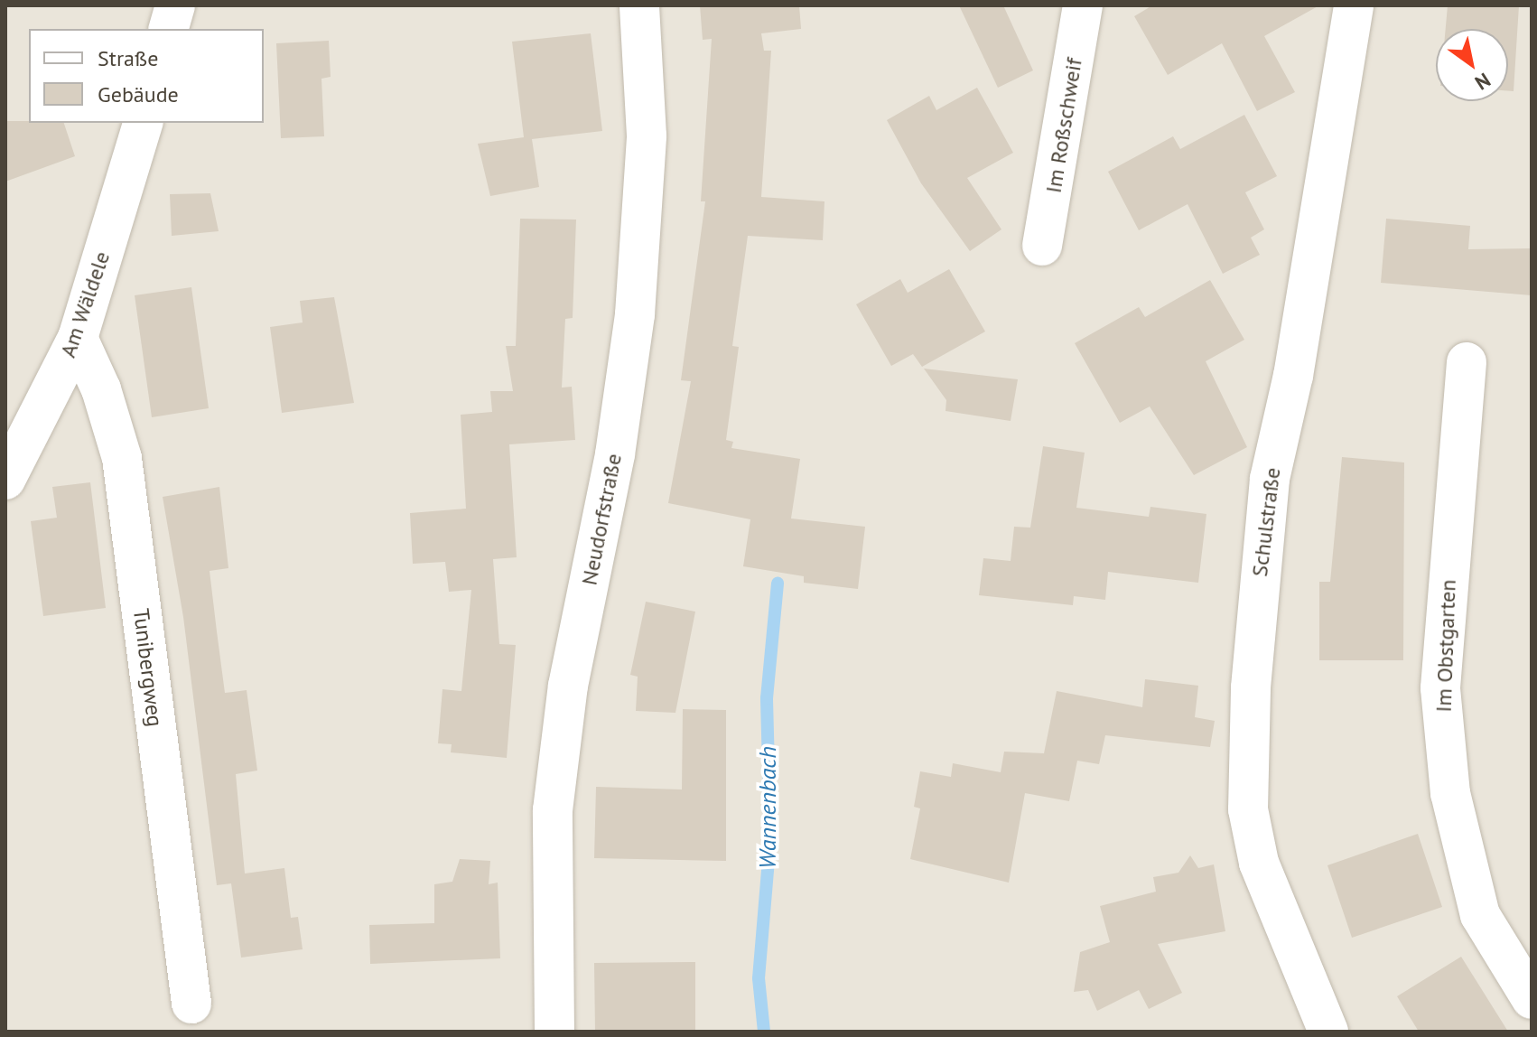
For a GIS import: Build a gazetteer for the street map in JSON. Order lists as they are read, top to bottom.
{
  "streets": {
    "street": [
      "Im Roßschweif",
      "Am Wäldele",
      "Neudorfstraße",
      "Schulstraße",
      "Im Obstgarten",
      "Tunibergweg"
    ]
  },
  "crossings": [
    ["Am Wäldele", "Tunibergweg"]
  ],
  "water": ["Wannenbach"],
  "legend": ["Straße", "Gebäude"],
  "north": "bottom right"
}
